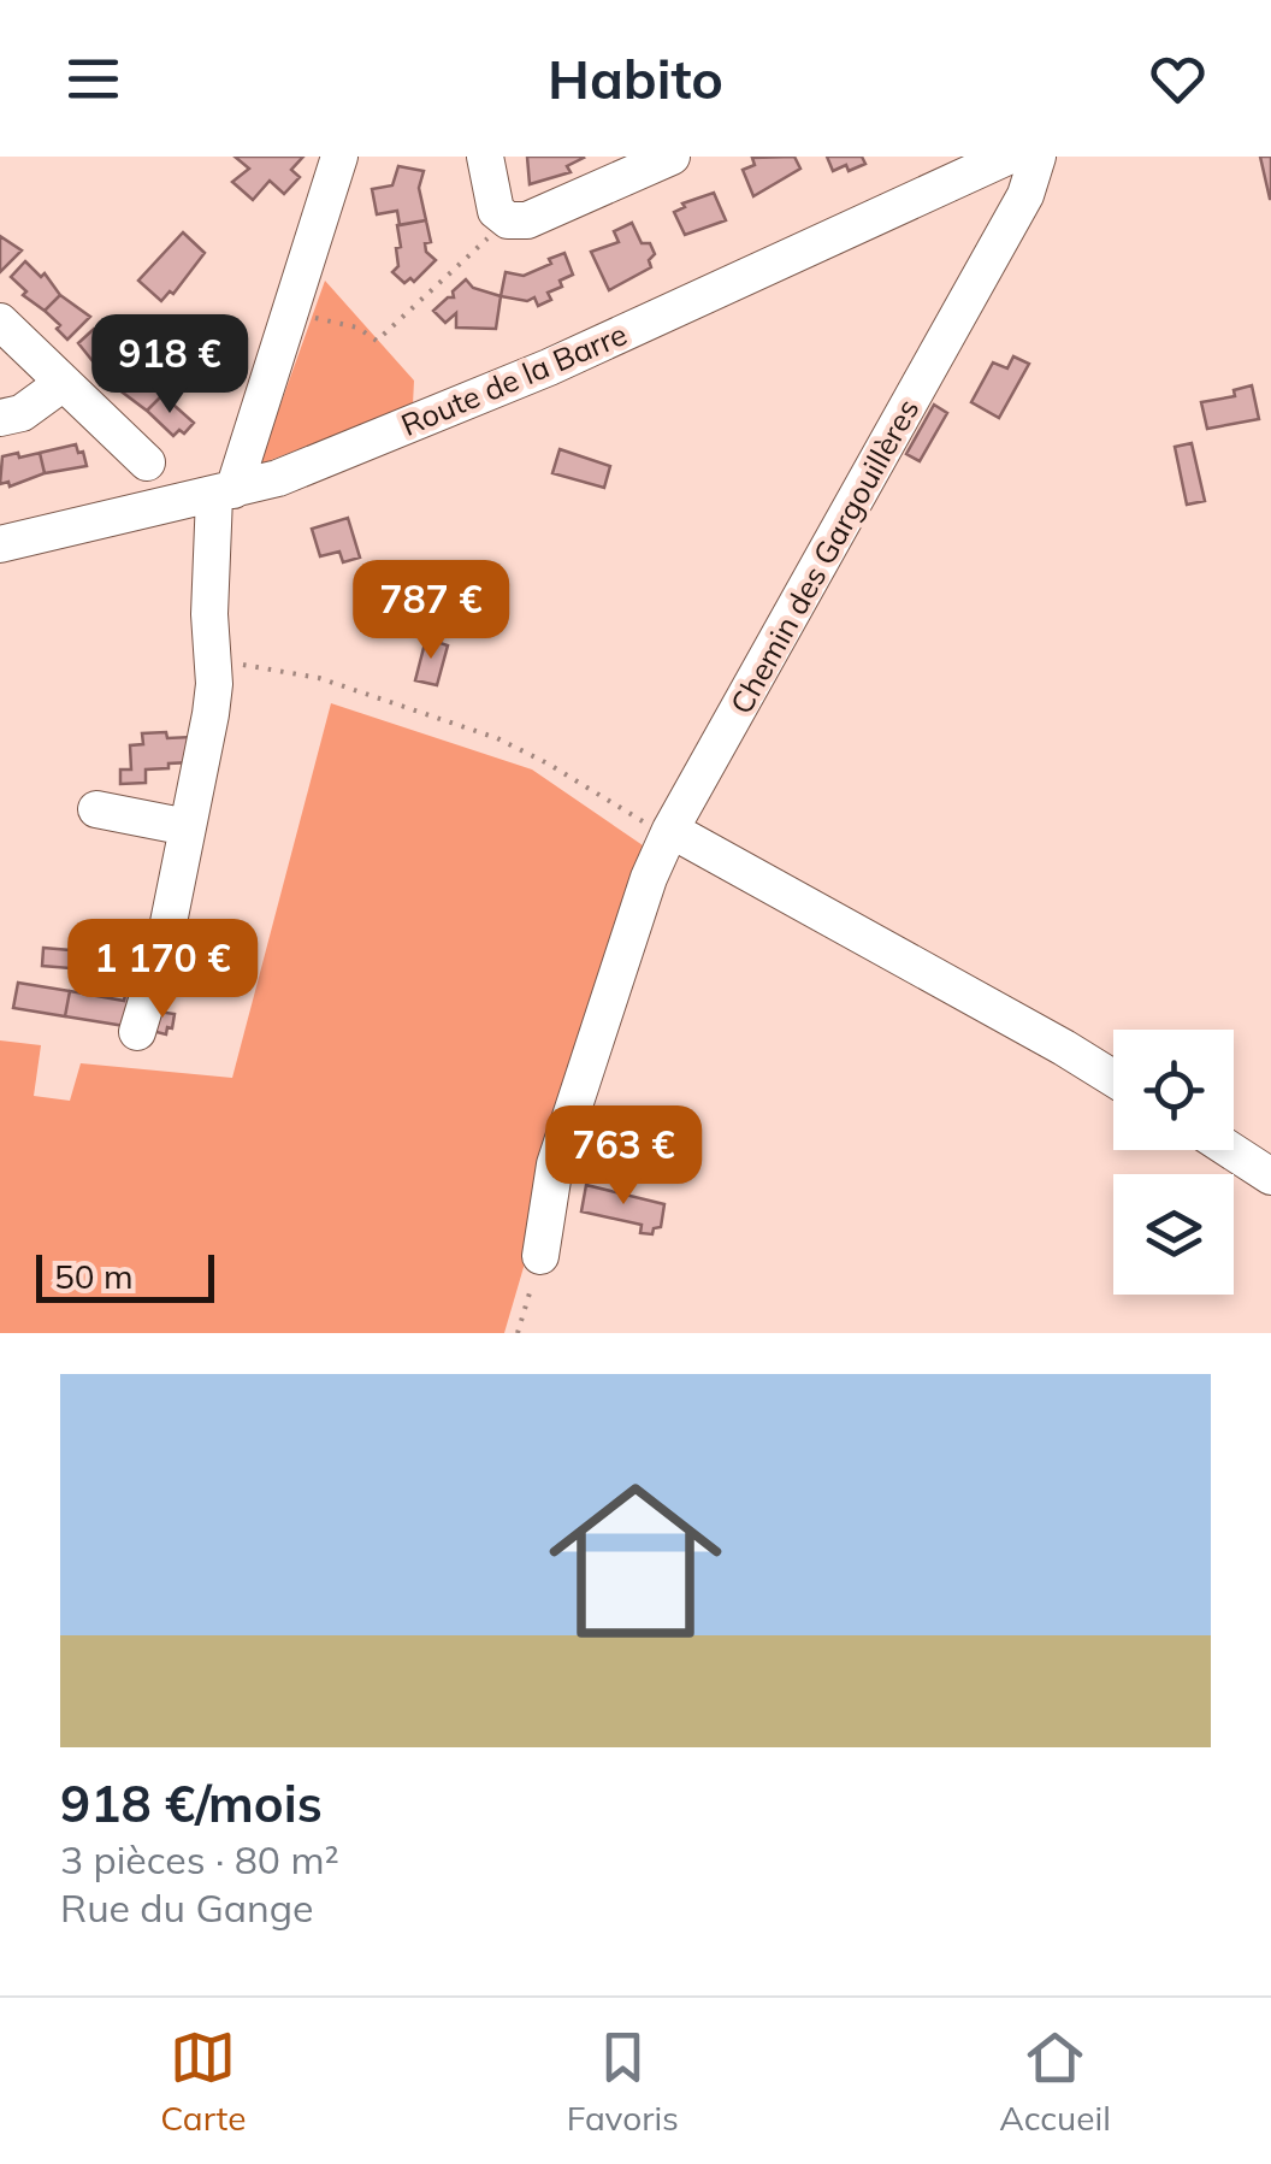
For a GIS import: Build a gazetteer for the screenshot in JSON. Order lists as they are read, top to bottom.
{
  "streets": {
    "street": ["Route de la Barre", "Chemin des Gargouillères"]
  },
  "scale_bar": "50 m",
  "page": {
    "header": "Habito",
    "price": [
      "918 €",
      "787 €",
      "1 170 €",
      "763 €"
    ],
    "scale": "50 m",
    "list": [
      {
        "name": "918 €/mois",
        "note": "3 pièces · 80 m² · Rue du Gange"
      }
    ],
    "tabs": ["Carte", "Favoris", "Accueil"]
  }
}
